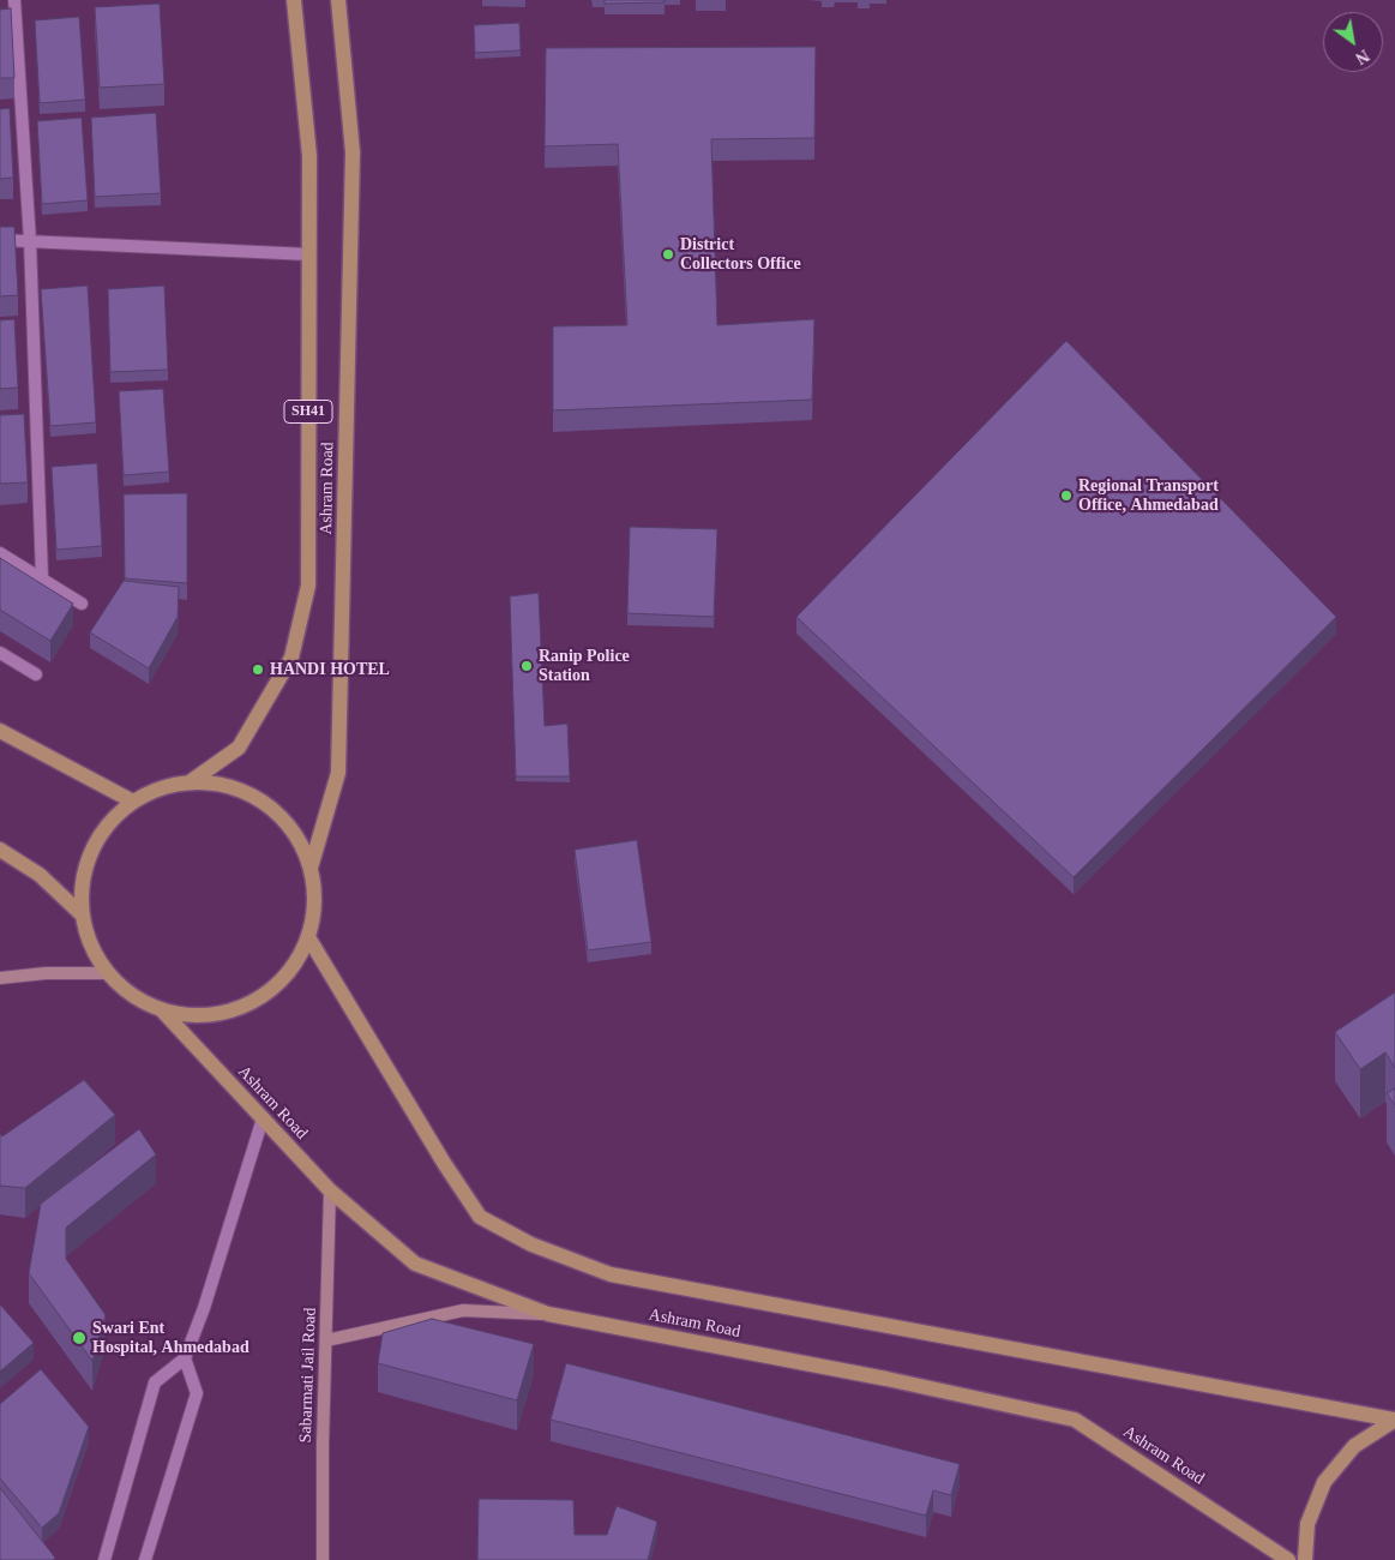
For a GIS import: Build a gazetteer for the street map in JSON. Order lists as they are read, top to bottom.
{
  "streets": {
    "main road": ["SH41", "Ashram Road"],
    "street": ["Sabarmati Jail Road"]
  },
  "crossings": [
    ["Ashram Road", "Sabarmati Jail Road"]
  ],
  "places": [
    "District Collectors Office",
    "Regional Transport Office, Ahmedabad",
    "Ranip Police Station",
    "HANDI HOTEL",
    "Swari Ent Hospital, Ahmedabad"
  ],
  "north": "bottom right"
}
